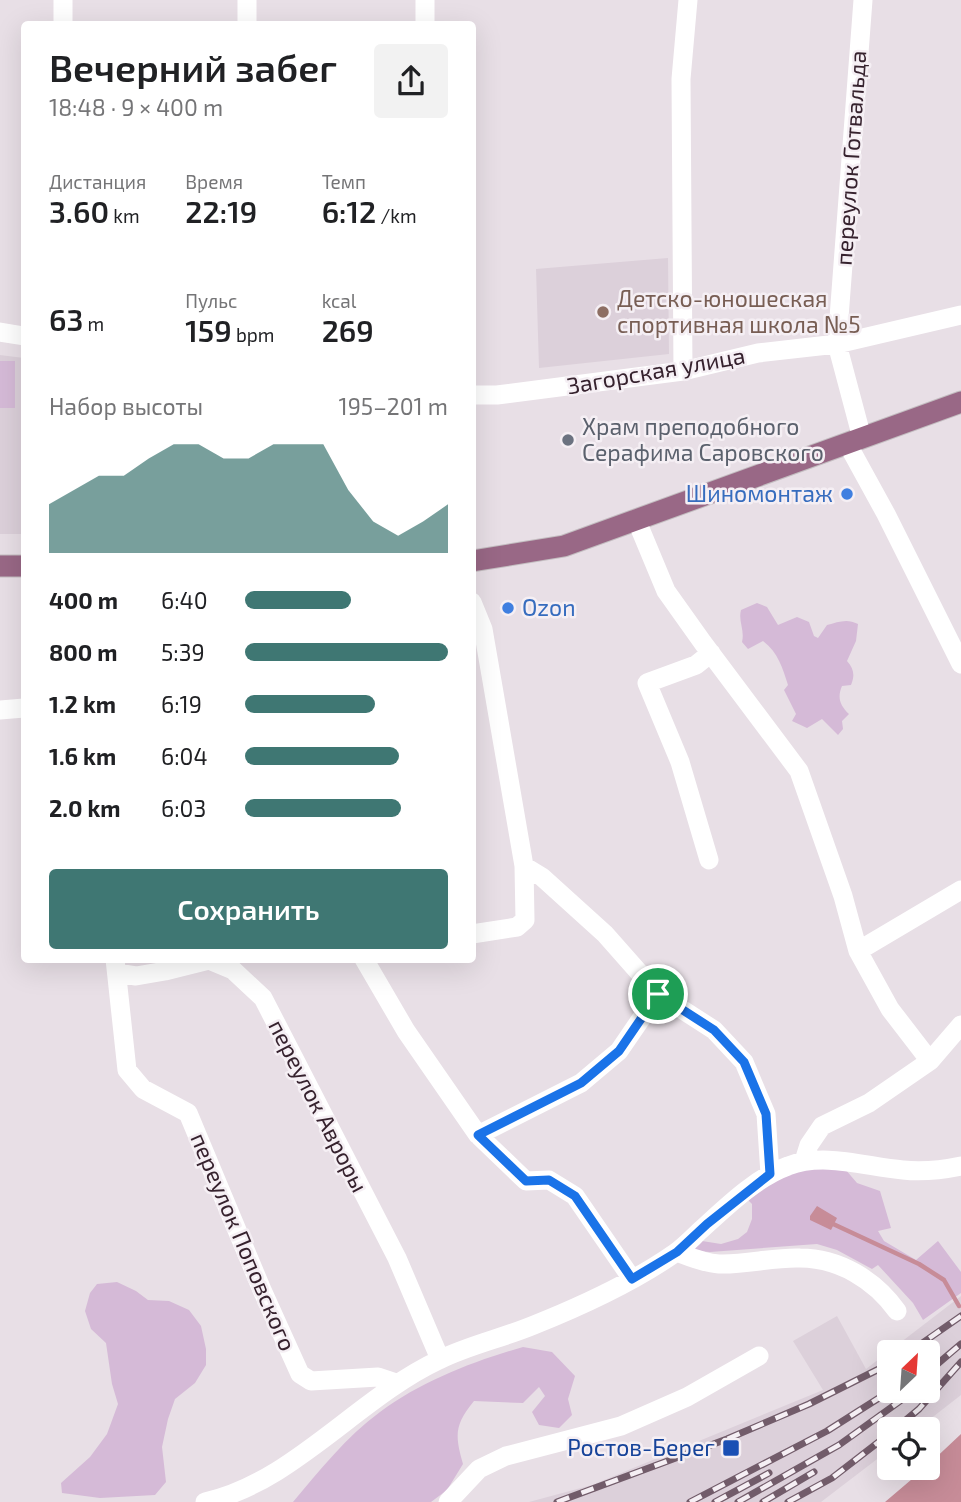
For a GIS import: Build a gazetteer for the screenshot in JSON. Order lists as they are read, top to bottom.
{
  "streets": {
    "street": [
      "переулок Готвальда",
      "Загорская улица",
      "переулок Авроры",
      "переулок Поповского"
    ]
  },
  "crossings": [
    ["переулок Готвальда", "Загорская улица"],
    ["переулок Авроры", "переулок Поповского"]
  ],
  "places": {
    "other": [
      "Детско-юношеская спортивная школа №5",
      "Храм преподобного Серафима Саровского",
      "Шиномонтаж",
      "Ozon"
    ],
    "transit": ["Ростов-Берег"]
  },
  "north": "top right",
  "page": {
    "heading": ["Вечерний забег", "18:48 · 9 × 400 m"],
    "stats": [
      ["Дистанция", "3.60 km"],
      ["Время", "22:19"],
      ["Темп", "6:12 /km"],
      ["63 m"],
      ["Пульс", "159 bpm"],
      ["kcal", "269"]
    ],
    "chart": ["Набор высоты", "195–201 m"],
    "list": [
      {
        "name": "400 m",
        "note": "6:40"
      },
      {
        "name": "800 m",
        "note": "5:39"
      },
      {
        "name": "1.2 km",
        "note": "6:19"
      },
      {
        "name": "1.6 km",
        "note": "6:04"
      },
      {
        "name": "2.0 km",
        "note": "6:03"
      }
    ],
    "buttons": "Сохранить"
  }
}
